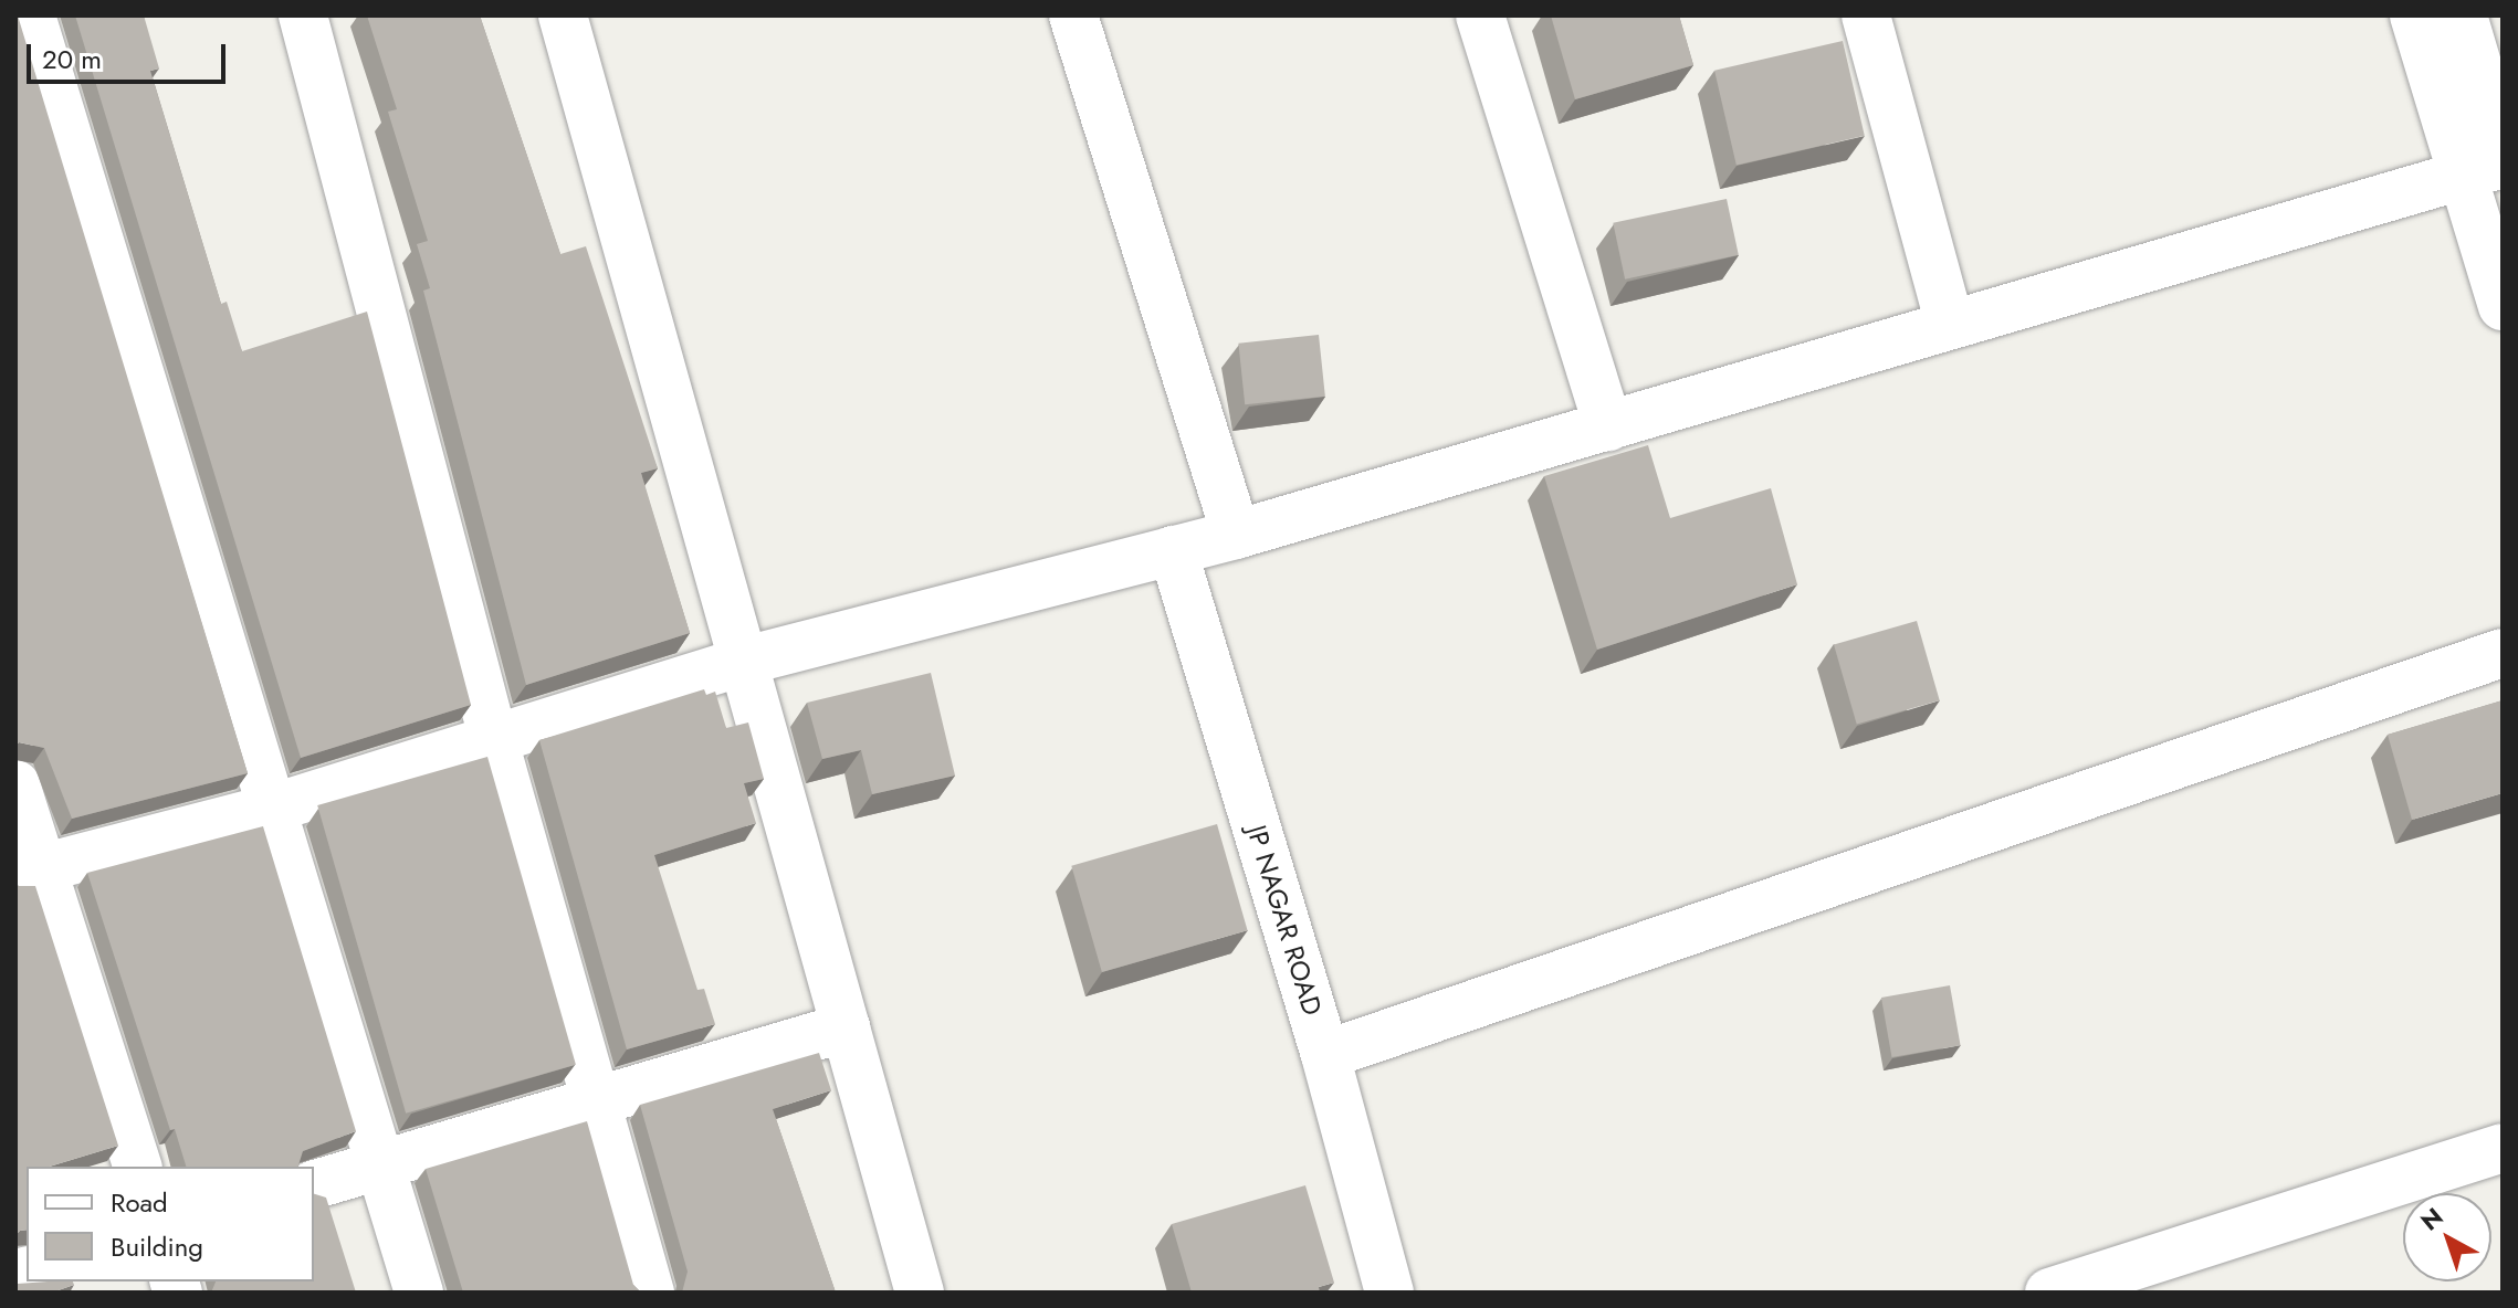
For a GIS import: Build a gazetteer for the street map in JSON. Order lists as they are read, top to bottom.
{
  "streets": {
    "street": ["JP NAGAR ROAD"]
  },
  "legend": ["Road", "Building"],
  "scale_bar": "20 m",
  "north": "top left"
}
